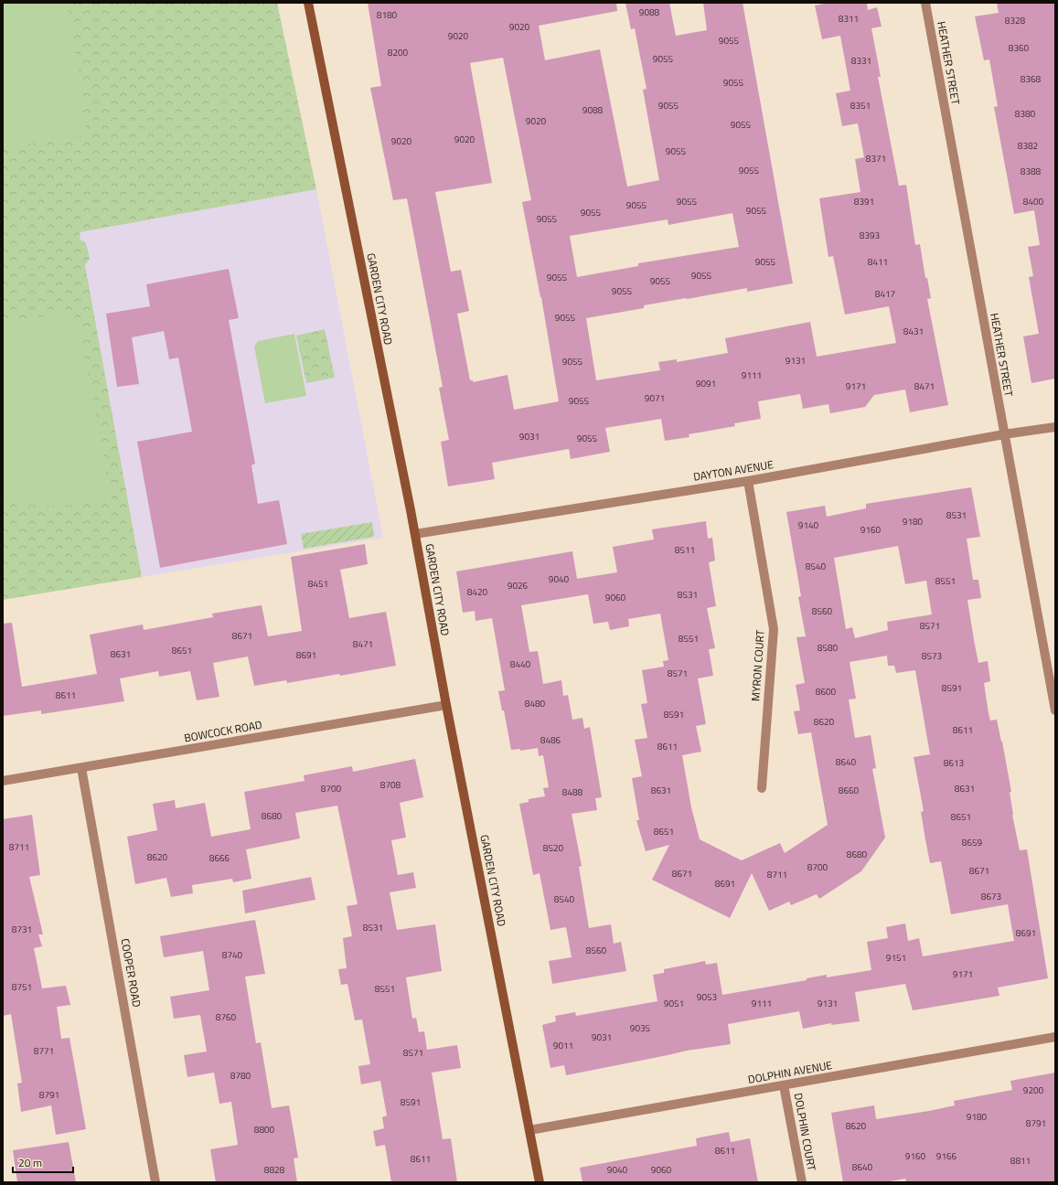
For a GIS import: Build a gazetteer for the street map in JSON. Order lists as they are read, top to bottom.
{
  "streets": {
    "street": [
      "HEATHER STREET",
      "GARDEN CITY ROAD",
      "DAYTON AVENUE",
      "MYRON COURT",
      "BOWCOCK ROAD",
      "COOPER ROAD",
      "DOLPHIN AVENUE",
      "DOLPHIN COURT"
    ]
  },
  "crossings": [
    ["HEATHER STREET", "DAYTON AVENUE"],
    ["GARDEN CITY ROAD", "DAYTON AVENUE"],
    ["GARDEN CITY ROAD", "BOWCOCK ROAD"],
    ["GARDEN CITY ROAD", "DOLPHIN AVENUE"],
    ["DAYTON AVENUE", "MYRON COURT"],
    ["BOWCOCK ROAD", "COOPER ROAD"],
    ["DOLPHIN AVENUE", "DOLPHIN COURT"]
  ],
  "house_numbers": [
    "9088",
    "8180",
    "8311",
    "8328",
    "9020",
    "9020",
    "9055",
    "8360",
    "8200",
    "9055",
    "8331",
    "8368",
    "9055",
    "9055",
    "8351",
    "9088",
    "8380",
    "9020",
    "9055",
    "9020",
    "9020",
    "8382",
    "9055",
    "8371",
    "9055",
    "8388",
    "9055",
    "8391",
    "8400",
    "9055",
    "9055",
    "9055",
    "9055",
    "8393",
    "9055",
    "8411",
    "9055",
    "9055",
    "9055",
    "9055",
    "8417",
    "9055",
    "8431",
    "9131",
    "9055",
    "9111",
    "9091",
    "9171",
    "8471",
    "9071",
    "9055",
    "9031",
    "9055",
    "8531",
    "9180",
    "9140",
    "9160",
    "8511",
    "8540",
    "9040",
    "8551",
    "8451",
    "9026",
    "8420",
    "8531",
    "9060",
    "8560",
    "8571",
    "8671",
    "8551",
    "8471",
    "8580",
    "8651",
    "8631",
    "8691",
    "8573",
    "8440",
    "8571",
    "8591",
    "8600",
    "8611",
    "8480",
    "8591",
    "8620",
    "8611",
    "8486",
    "8611",
    "8640",
    "8613",
    "8708",
    "8700",
    "8631",
    "8631",
    "8660",
    "8488",
    "8680",
    "8651",
    "8651",
    "8659",
    "8711",
    "8520",
    "8680",
    "8620",
    "8666",
    "8700",
    "8671",
    "8671",
    "8711",
    "8691",
    "8673",
    "8540",
    "8531",
    "8731",
    "8691",
    "8560",
    "8740",
    "9151",
    "9171",
    "8751",
    "8551",
    "9053",
    "9051",
    "9111",
    "9131",
    "8760",
    "9035",
    "9031",
    "9011",
    "8771",
    "8571",
    "8780",
    "9200",
    "8791",
    "8591",
    "9180",
    "8791",
    "8620",
    "8800",
    "8611",
    "9160",
    "9166",
    "8611",
    "8811",
    "8640",
    "8828",
    "9040",
    "9060"
  ],
  "scale_bar": "20 m"
}
